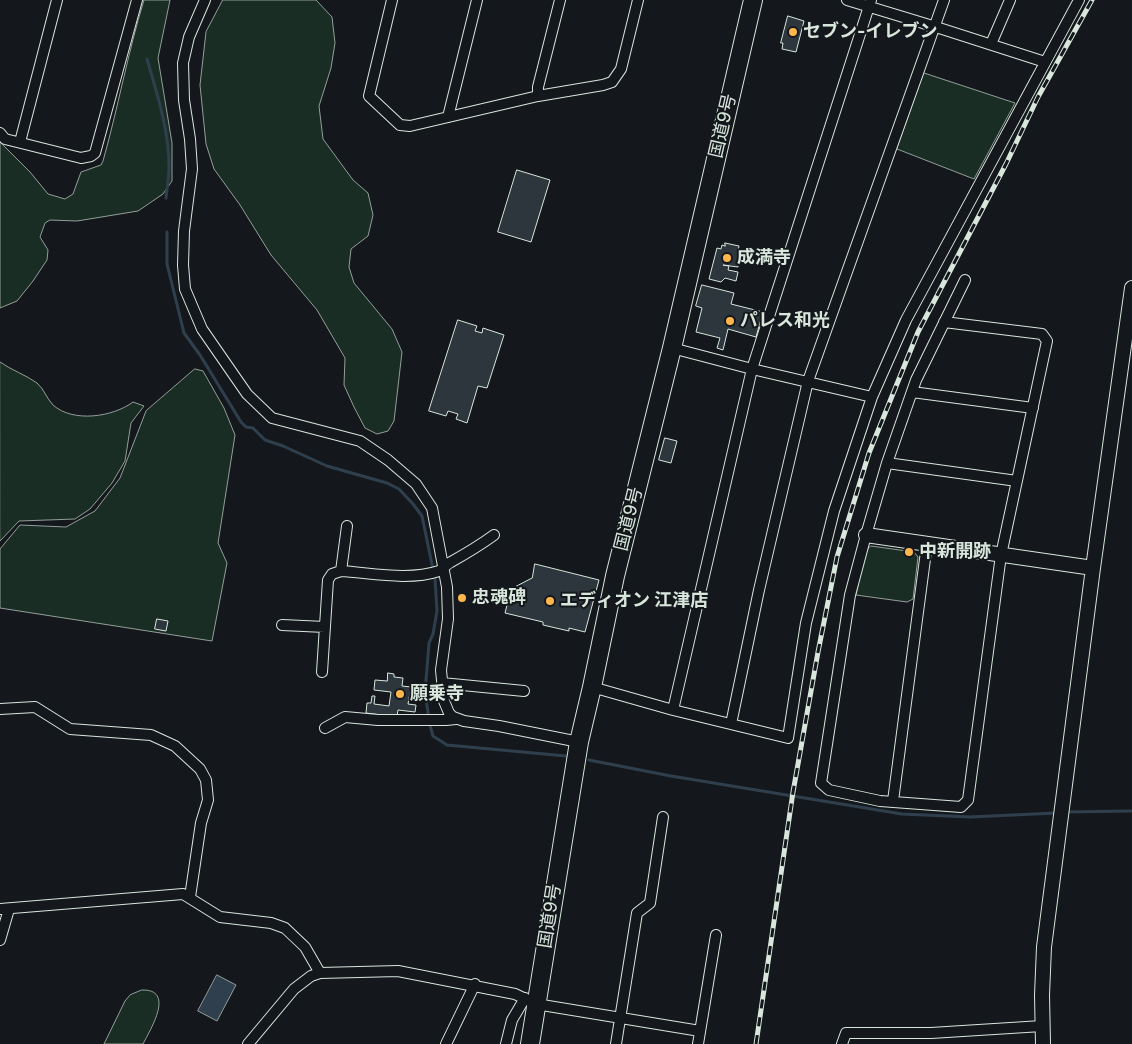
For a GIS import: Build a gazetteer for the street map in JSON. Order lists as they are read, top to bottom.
{
  "streets": {
    "highway": ["国道9号"]
  },
  "places": [
    "セブン-イレブン",
    "成満寺",
    "パレス和光",
    "中新開跡",
    "忠魂碑",
    "エディオン 江津店",
    "願乗寺"
  ]
}
